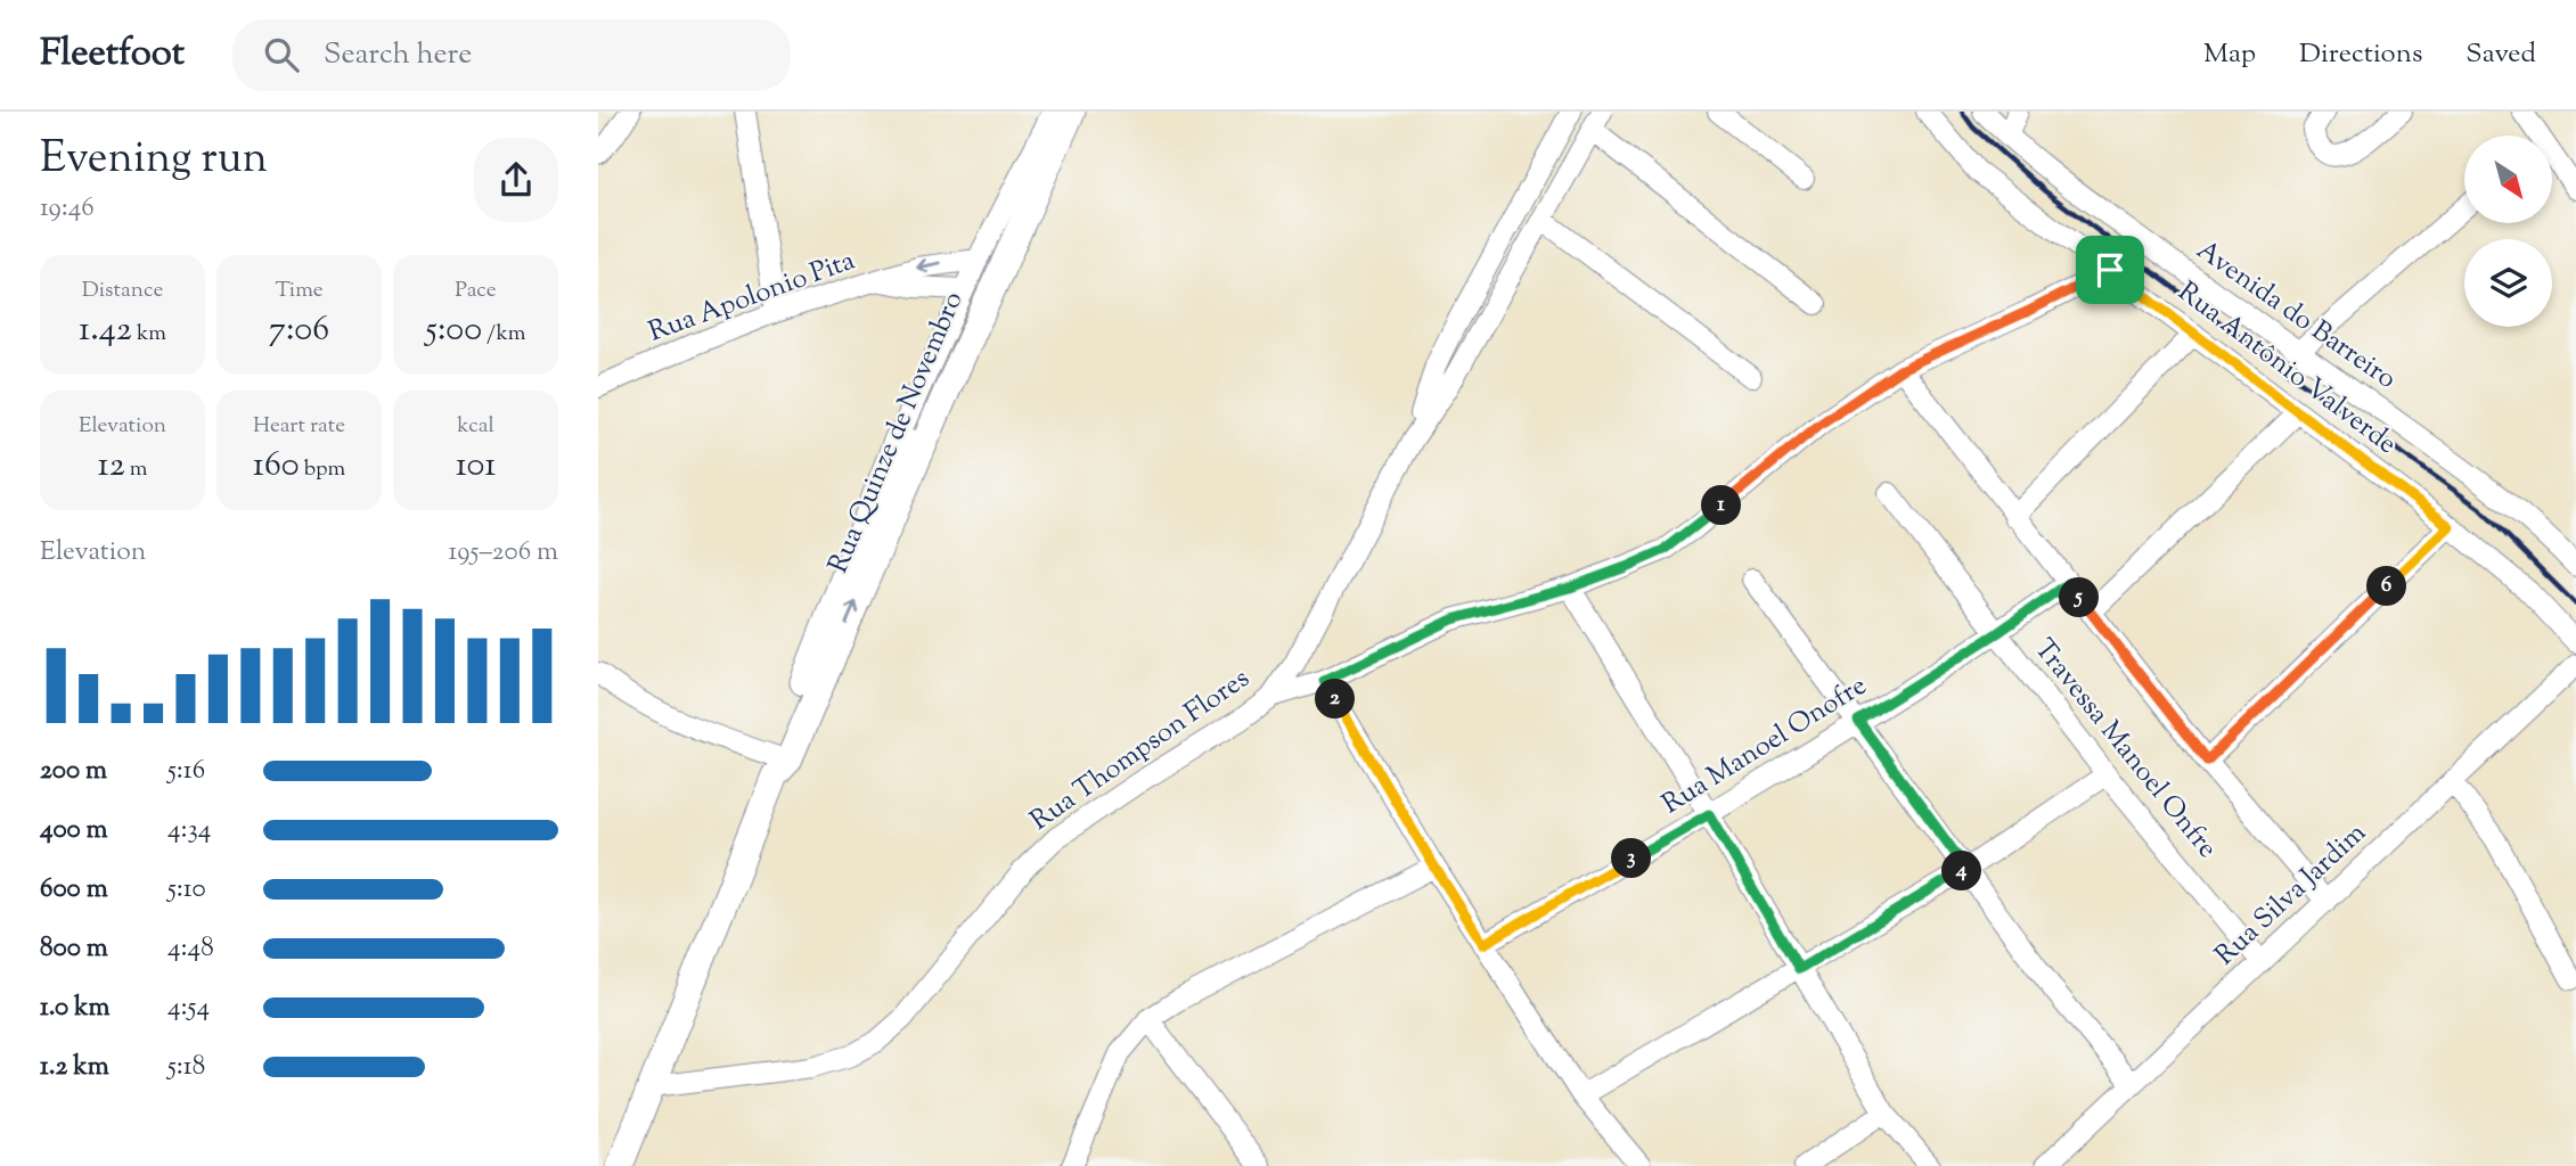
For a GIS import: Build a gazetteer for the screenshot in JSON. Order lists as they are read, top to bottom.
{
  "streets": {
    "main road": ["Rua Quinze de Novembro"],
    "street": [
      "Rua Apolonio Pita",
      "Avenida do Barreiro",
      "Rua Antônio Valverde",
      "Rua Manoel Onofre",
      "Travessa Manoel Onfre",
      "Rua Thompson Flores",
      "Rua Silva Jardim"
    ]
  },
  "crossings": [
    ["Rua Quinze de Novembro", "Rua Thompson Flores"],
    ["Rua Manoel Onofre", "Travessa Manoel Onfre"],
    ["Travessa Manoel Onfre", "Rua Silva Jardim"]
  ],
  "north": "bottom right",
  "page": {
    "header": "Fleetfoot",
    "search": "Search here",
    "nav": ["Map", "Directions", "Saved"],
    "heading": ["Evening run", "19:46"],
    "stats": [
      ["Distance", "1.42 km"],
      ["Time", "7:06"],
      ["Pace", "5:00 /km"],
      ["Elevation", "12 m"],
      ["Heart rate", "160 bpm"],
      ["kcal", "101"]
    ],
    "pins": [
      "1",
      "6",
      "5",
      "2",
      "3",
      "4"
    ],
    "chart": ["Elevation", "195–206 m"],
    "list": [
      {
        "name": "200 m",
        "note": "5:16"
      },
      {
        "name": "400 m",
        "note": "4:34"
      },
      {
        "name": "600 m",
        "note": "5:10"
      },
      {
        "name": "800 m",
        "note": "4:48"
      },
      {
        "name": "1.0 km",
        "note": "4:54"
      },
      {
        "name": "1.2 km",
        "note": "5:18"
      }
    ]
  }
}
